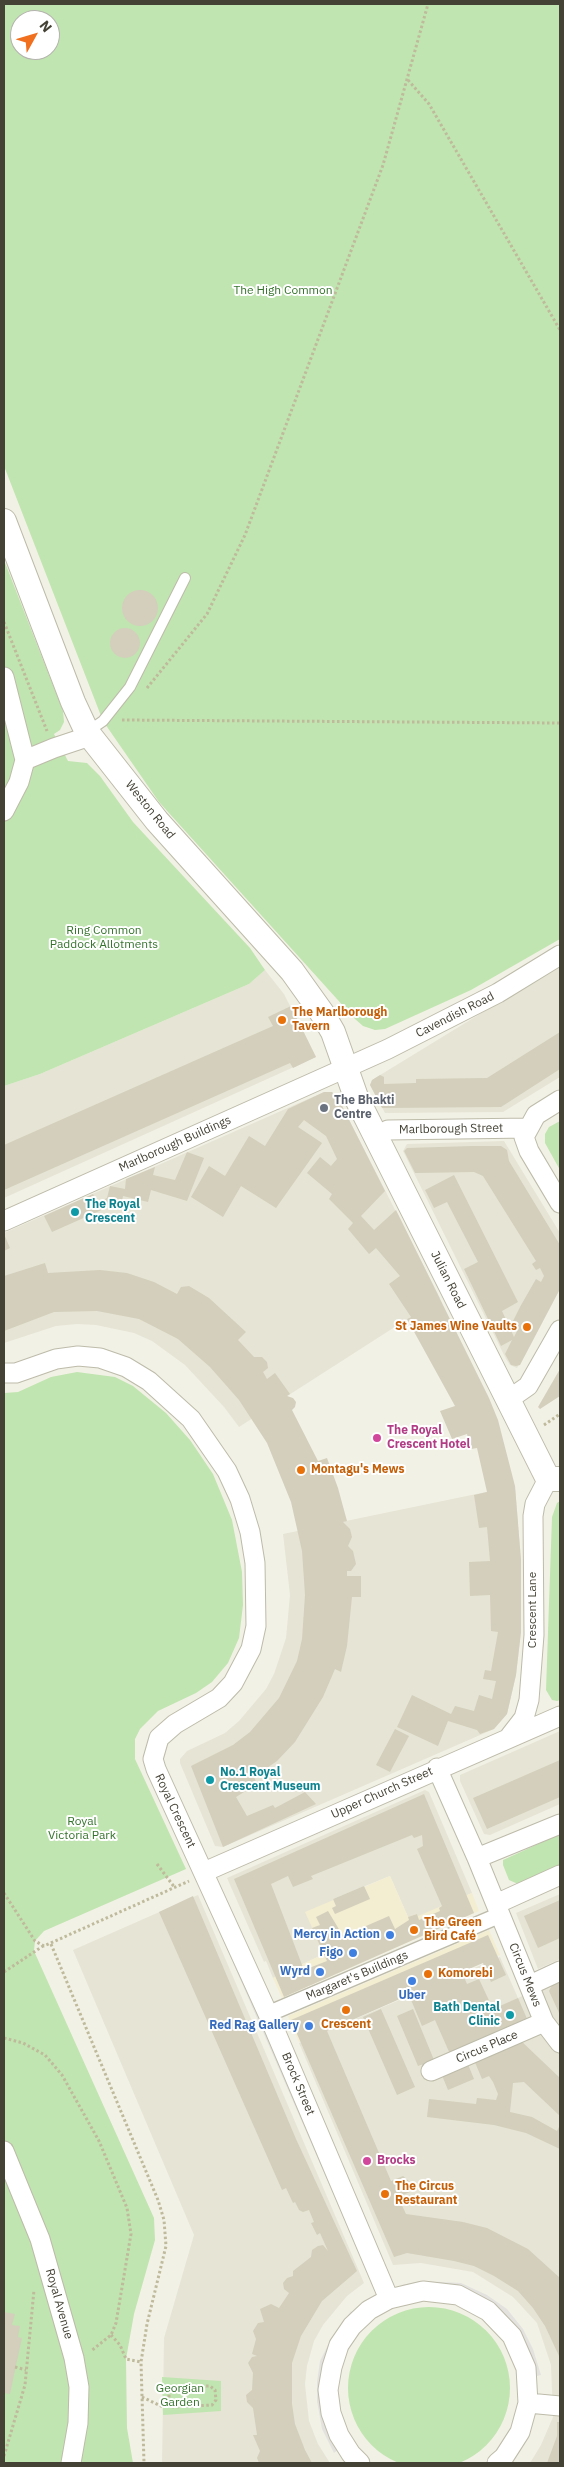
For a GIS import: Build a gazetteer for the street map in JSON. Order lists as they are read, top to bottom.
{
  "streets": {
    "street": [
      "Weston Road",
      "Cavendish Road",
      "Marlborough Street",
      "Marlborough Buildings",
      "Julian Road",
      "Crescent Lane",
      "Upper Church Street",
      "Royal Crescent",
      "Circus Mews",
      "Margaret's Buildings",
      "Circus Place",
      "Brock Street",
      "Royal Avenue"
    ]
  },
  "crossings": [
    ["Weston Road", "Cavendish Road"],
    ["Weston Road", "Marlborough Buildings"],
    ["Weston Road", "Julian Road"],
    ["Cavendish Road", "Marlborough Buildings"],
    ["Cavendish Road", "Julian Road"],
    ["Marlborough Street", "Julian Road"],
    ["Marlborough Buildings", "Julian Road"],
    ["Julian Road", "Crescent Lane"],
    ["Crescent Lane", "Upper Church Street"],
    ["Upper Church Street", "Royal Crescent"],
    ["Upper Church Street", "Circus Mews"],
    ["Upper Church Street", "Brock Street"],
    ["Royal Crescent", "Brock Street"],
    ["Circus Mews", "Margaret's Buildings"],
    ["Circus Mews", "Circus Place"],
    ["Margaret's Buildings", "Brock Street"]
  ],
  "parks": [
    "The High Common",
    "Ring Common Paddock Allotments",
    "Royal Victoria Park",
    "Georgian Garden"
  ],
  "places": [
    "The Marlborough Tavern",
    "The Bhakti Centre",
    "The Royal Crescent",
    "St James Wine Vaults",
    "The Royal Crescent Hotel",
    "Montagu's Mews",
    "No.1 Royal Crescent Museum",
    "The Green Bird Café",
    "Mercy in Action",
    "Figo",
    "Wyrd",
    "Komorebi",
    "Uber",
    "Crescent",
    "Bath Dental Clinic",
    "Red Rag Gallery",
    "Brocks",
    "The Circus Restaurant"
  ],
  "north": "top right"
}
